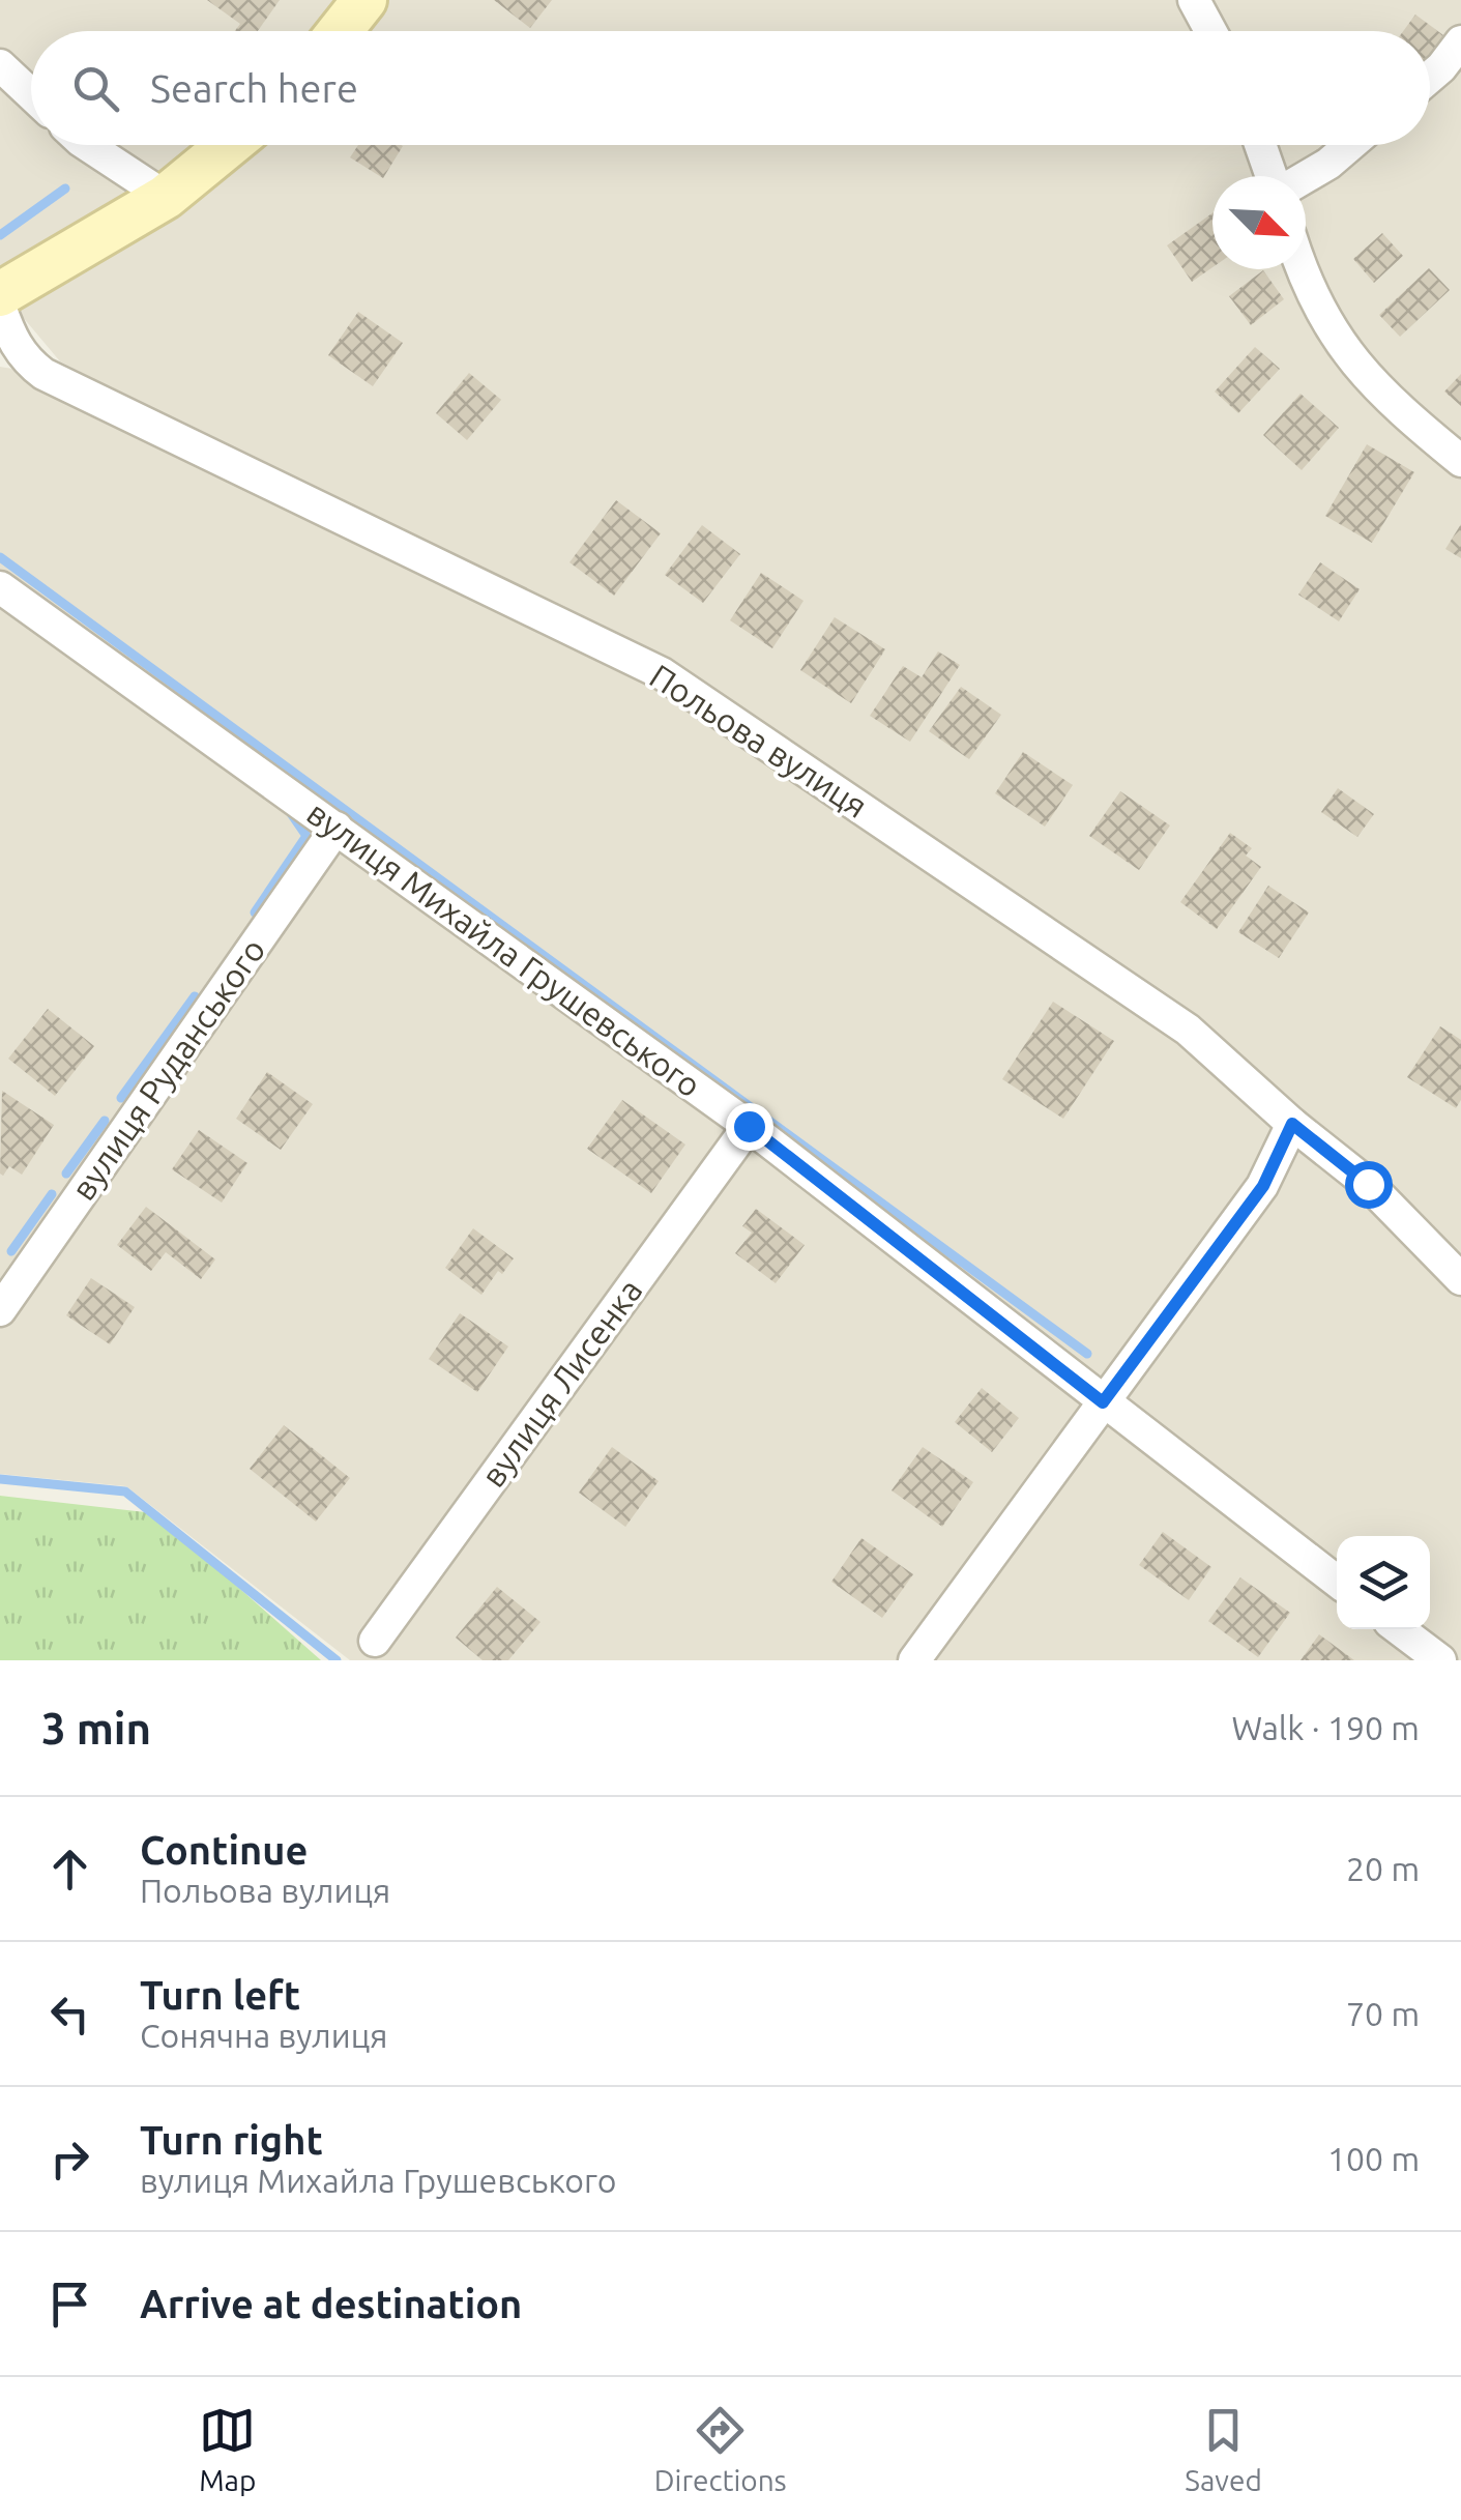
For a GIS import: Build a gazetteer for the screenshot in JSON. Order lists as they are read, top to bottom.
{
  "streets": {
    "street": [
      "Польова вулиця",
      "вулиця Михайла Грушевського",
      "вулиця Руданського",
      "вулиця Лисенка"
    ]
  },
  "crossings": [
    ["вулиця Михайла Грушевського", "вулиця Руданського"],
    ["вулиця Михайла Грушевського", "вулиця Лисенка"]
  ],
  "north": "bottom right",
  "page": {
    "search": "Search here",
    "heading": ["3 min", "Walk · 190 m"],
    "list": [
      ["Continue", "Польова вулиця", "20 m"],
      ["Turn left", "Сонячна вулиця", "70 m"],
      ["Turn right", "вулиця Михайла Грушевського", "100 m"],
      "Arrive at destination"
    ],
    "nav": ["Map", "Directions", "Saved"]
  }
}
